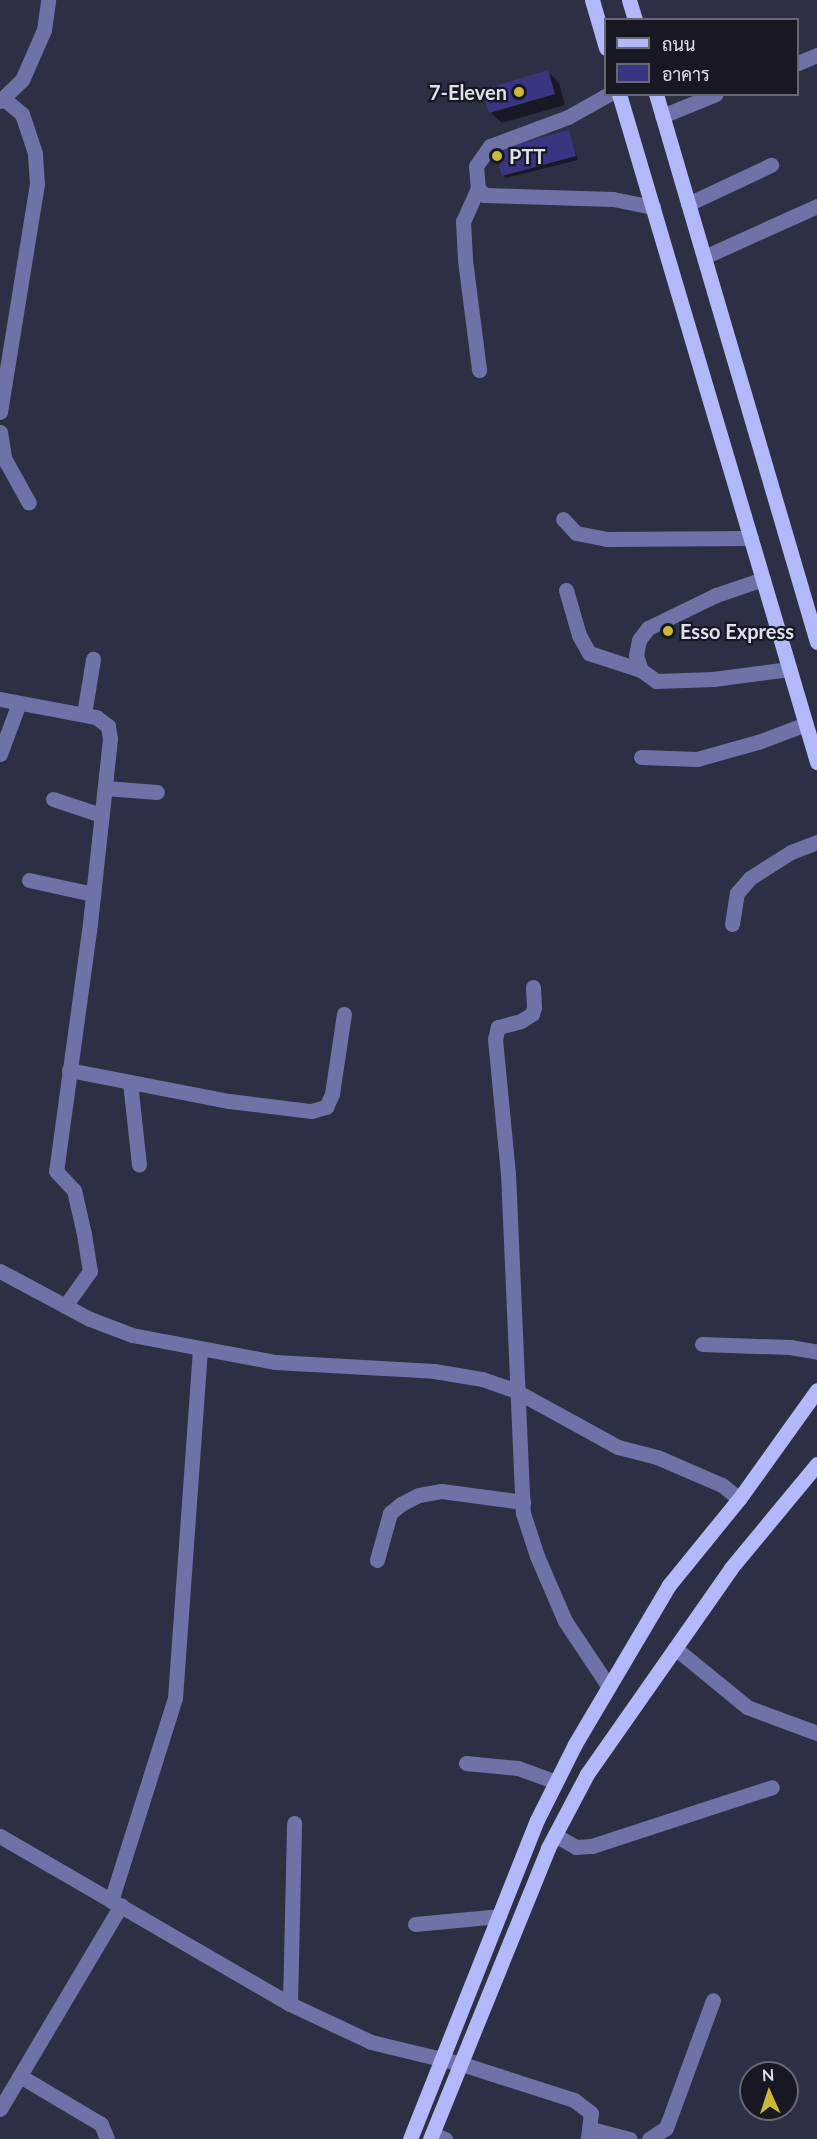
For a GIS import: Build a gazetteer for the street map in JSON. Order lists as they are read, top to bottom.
{
  "places": ["7-Eleven", "PTT", "Esso Express"],
  "legend": ["ถนน", "อาคาร"],
  "north": "top"
}
